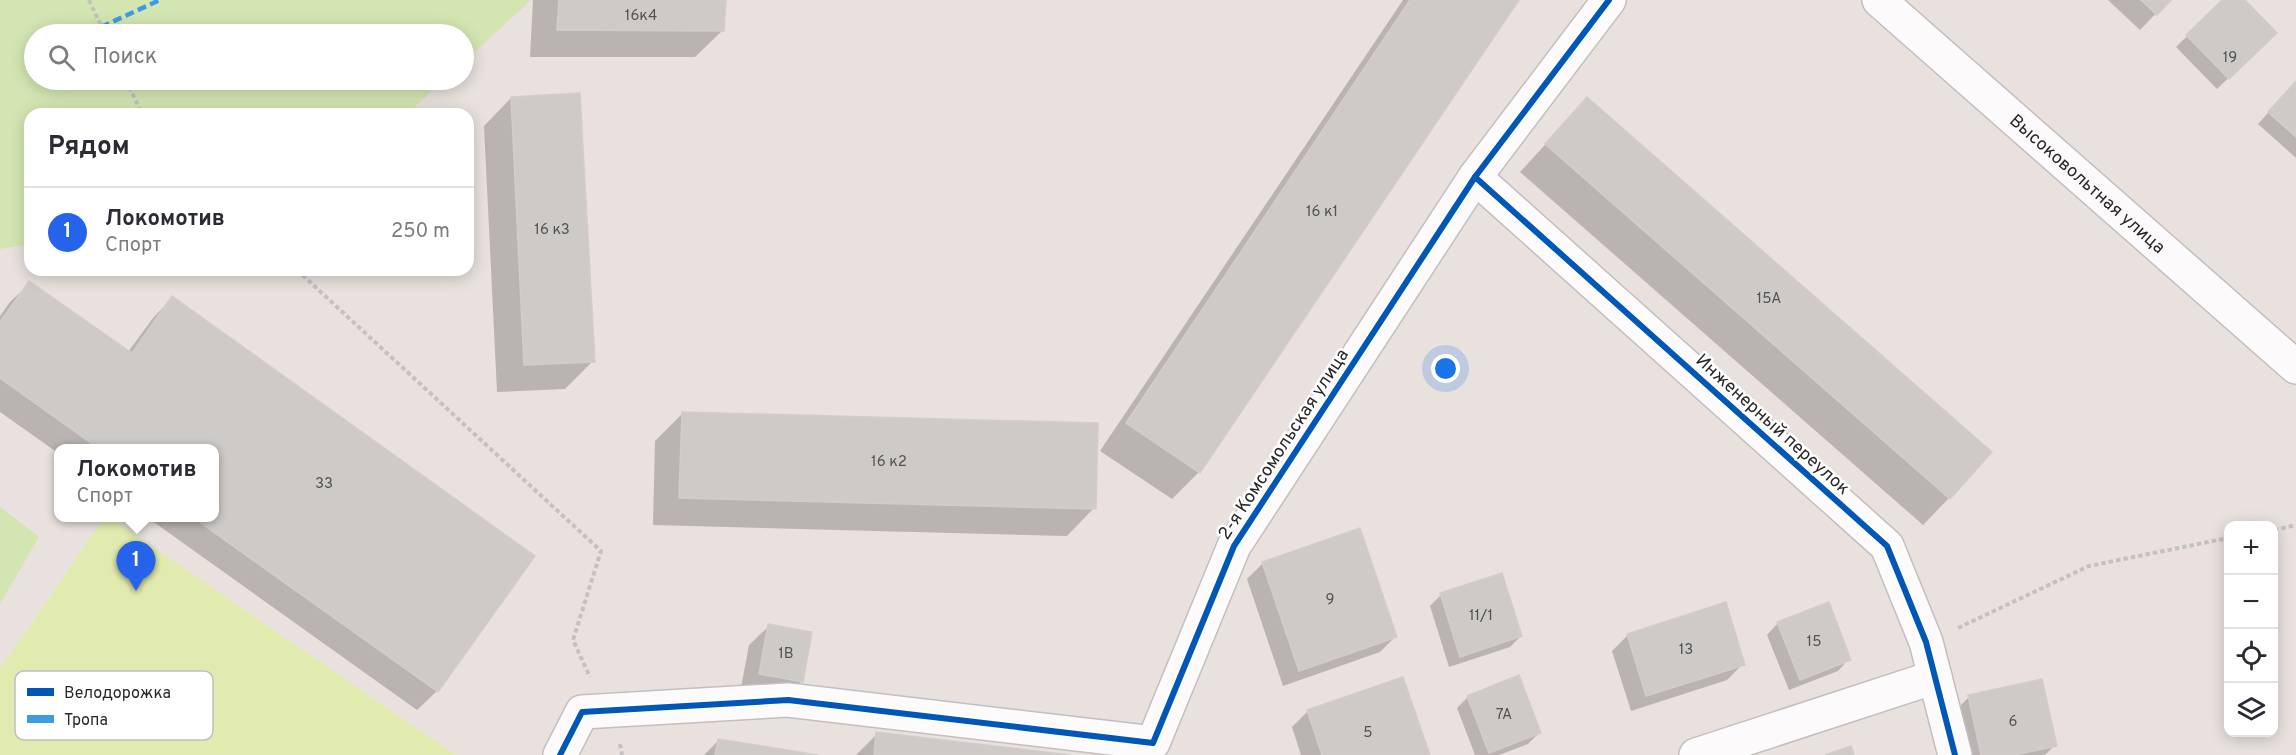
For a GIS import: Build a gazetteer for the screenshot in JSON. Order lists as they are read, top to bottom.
{
  "streets": {
    "street": ["Высоковольтная улица", "Инженерный переулок", "2-я Комсомольская улица"]
  },
  "crossings": [
    ["Инженерный переулок", "2-я Комсомольская улица"]
  ],
  "house_numbers": [
    "16к4",
    "19",
    "16 к1",
    "16 к3",
    "15А",
    "16 к2",
    "33",
    "9",
    "11/1",
    "15",
    "13",
    "1В",
    "7А",
    "6",
    "5"
  ],
  "legend": ["Велодорожка", "Тропа"],
  "page": {
    "search": "Поиск",
    "heading": "Рядом",
    "list": [
      {
        "mark": "1",
        "name": "Локомотив",
        "note": "Спорт",
        "value": "250 m"
      }
    ],
    "popup": ["Локомотив", "Спорт"],
    "map_buttons": ["+", "−"],
    "pins": "1"
  }
}
